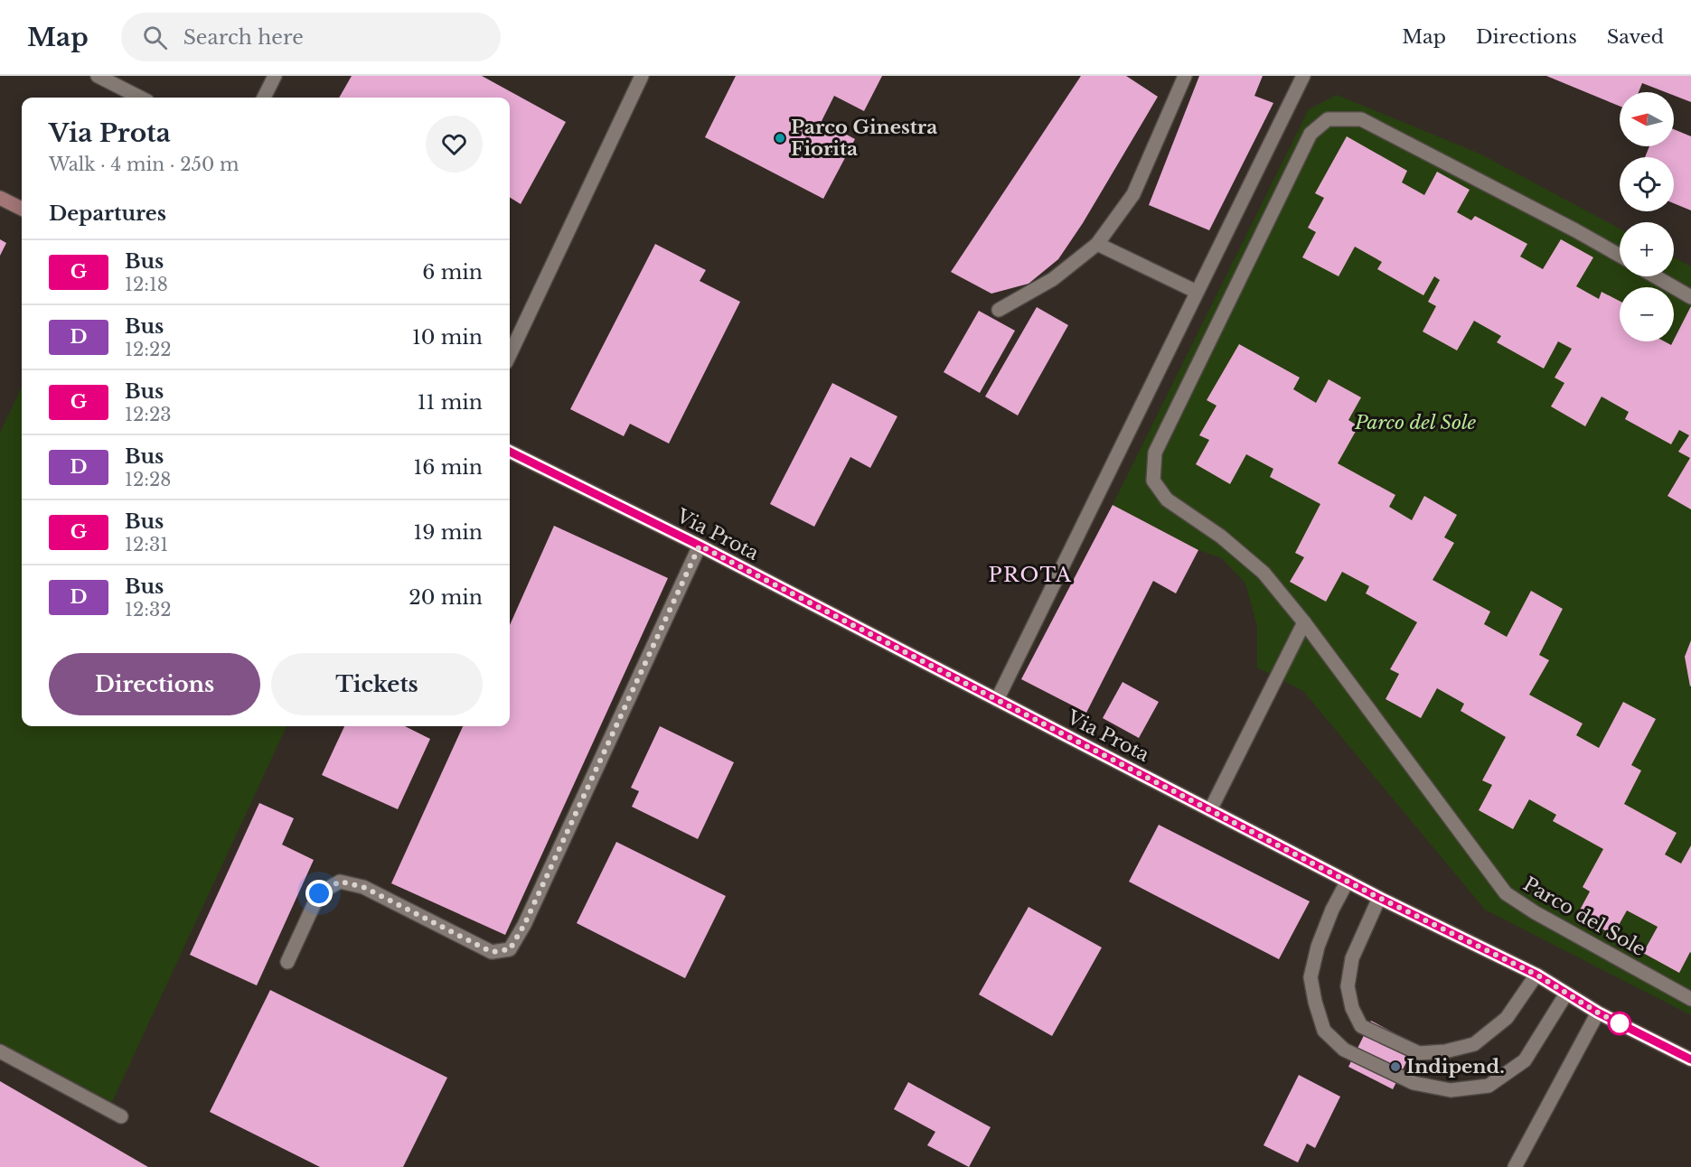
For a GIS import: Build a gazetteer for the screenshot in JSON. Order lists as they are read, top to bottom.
{
  "streets": {
    "street": ["Via Prota", "Parco del Sole"]
  },
  "districts": ["PROTA"],
  "parks": ["Parco del Sole"],
  "places": ["Parco Ginestra Fiorita", "Indipend."],
  "lines": ["bus line G"],
  "north": "left",
  "page": {
    "header": "Map",
    "search": "Search here",
    "nav": ["Map", "Directions", "Saved"],
    "map_buttons": ["+", "−"],
    "heading": [
      ["Via Prota", "Walk · 4 min · 250 m"],
      "Departures"
    ],
    "list": [
      {
        "mark": "G",
        "name": "Bus",
        "note": "12:18",
        "value": "6 min"
      },
      {
        "mark": "D",
        "name": "Bus",
        "note": "12:22",
        "value": "10 min"
      },
      {
        "mark": "G",
        "name": "Bus",
        "note": "12:23",
        "value": "11 min"
      },
      {
        "mark": "D",
        "name": "Bus",
        "note": "12:28",
        "value": "16 min"
      },
      {
        "mark": "G",
        "name": "Bus",
        "note": "12:31",
        "value": "19 min"
      },
      {
        "mark": "D",
        "name": "Bus",
        "note": "12:32",
        "value": "20 min"
      }
    ],
    "buttons": ["Directions", "Tickets"]
  }
}
